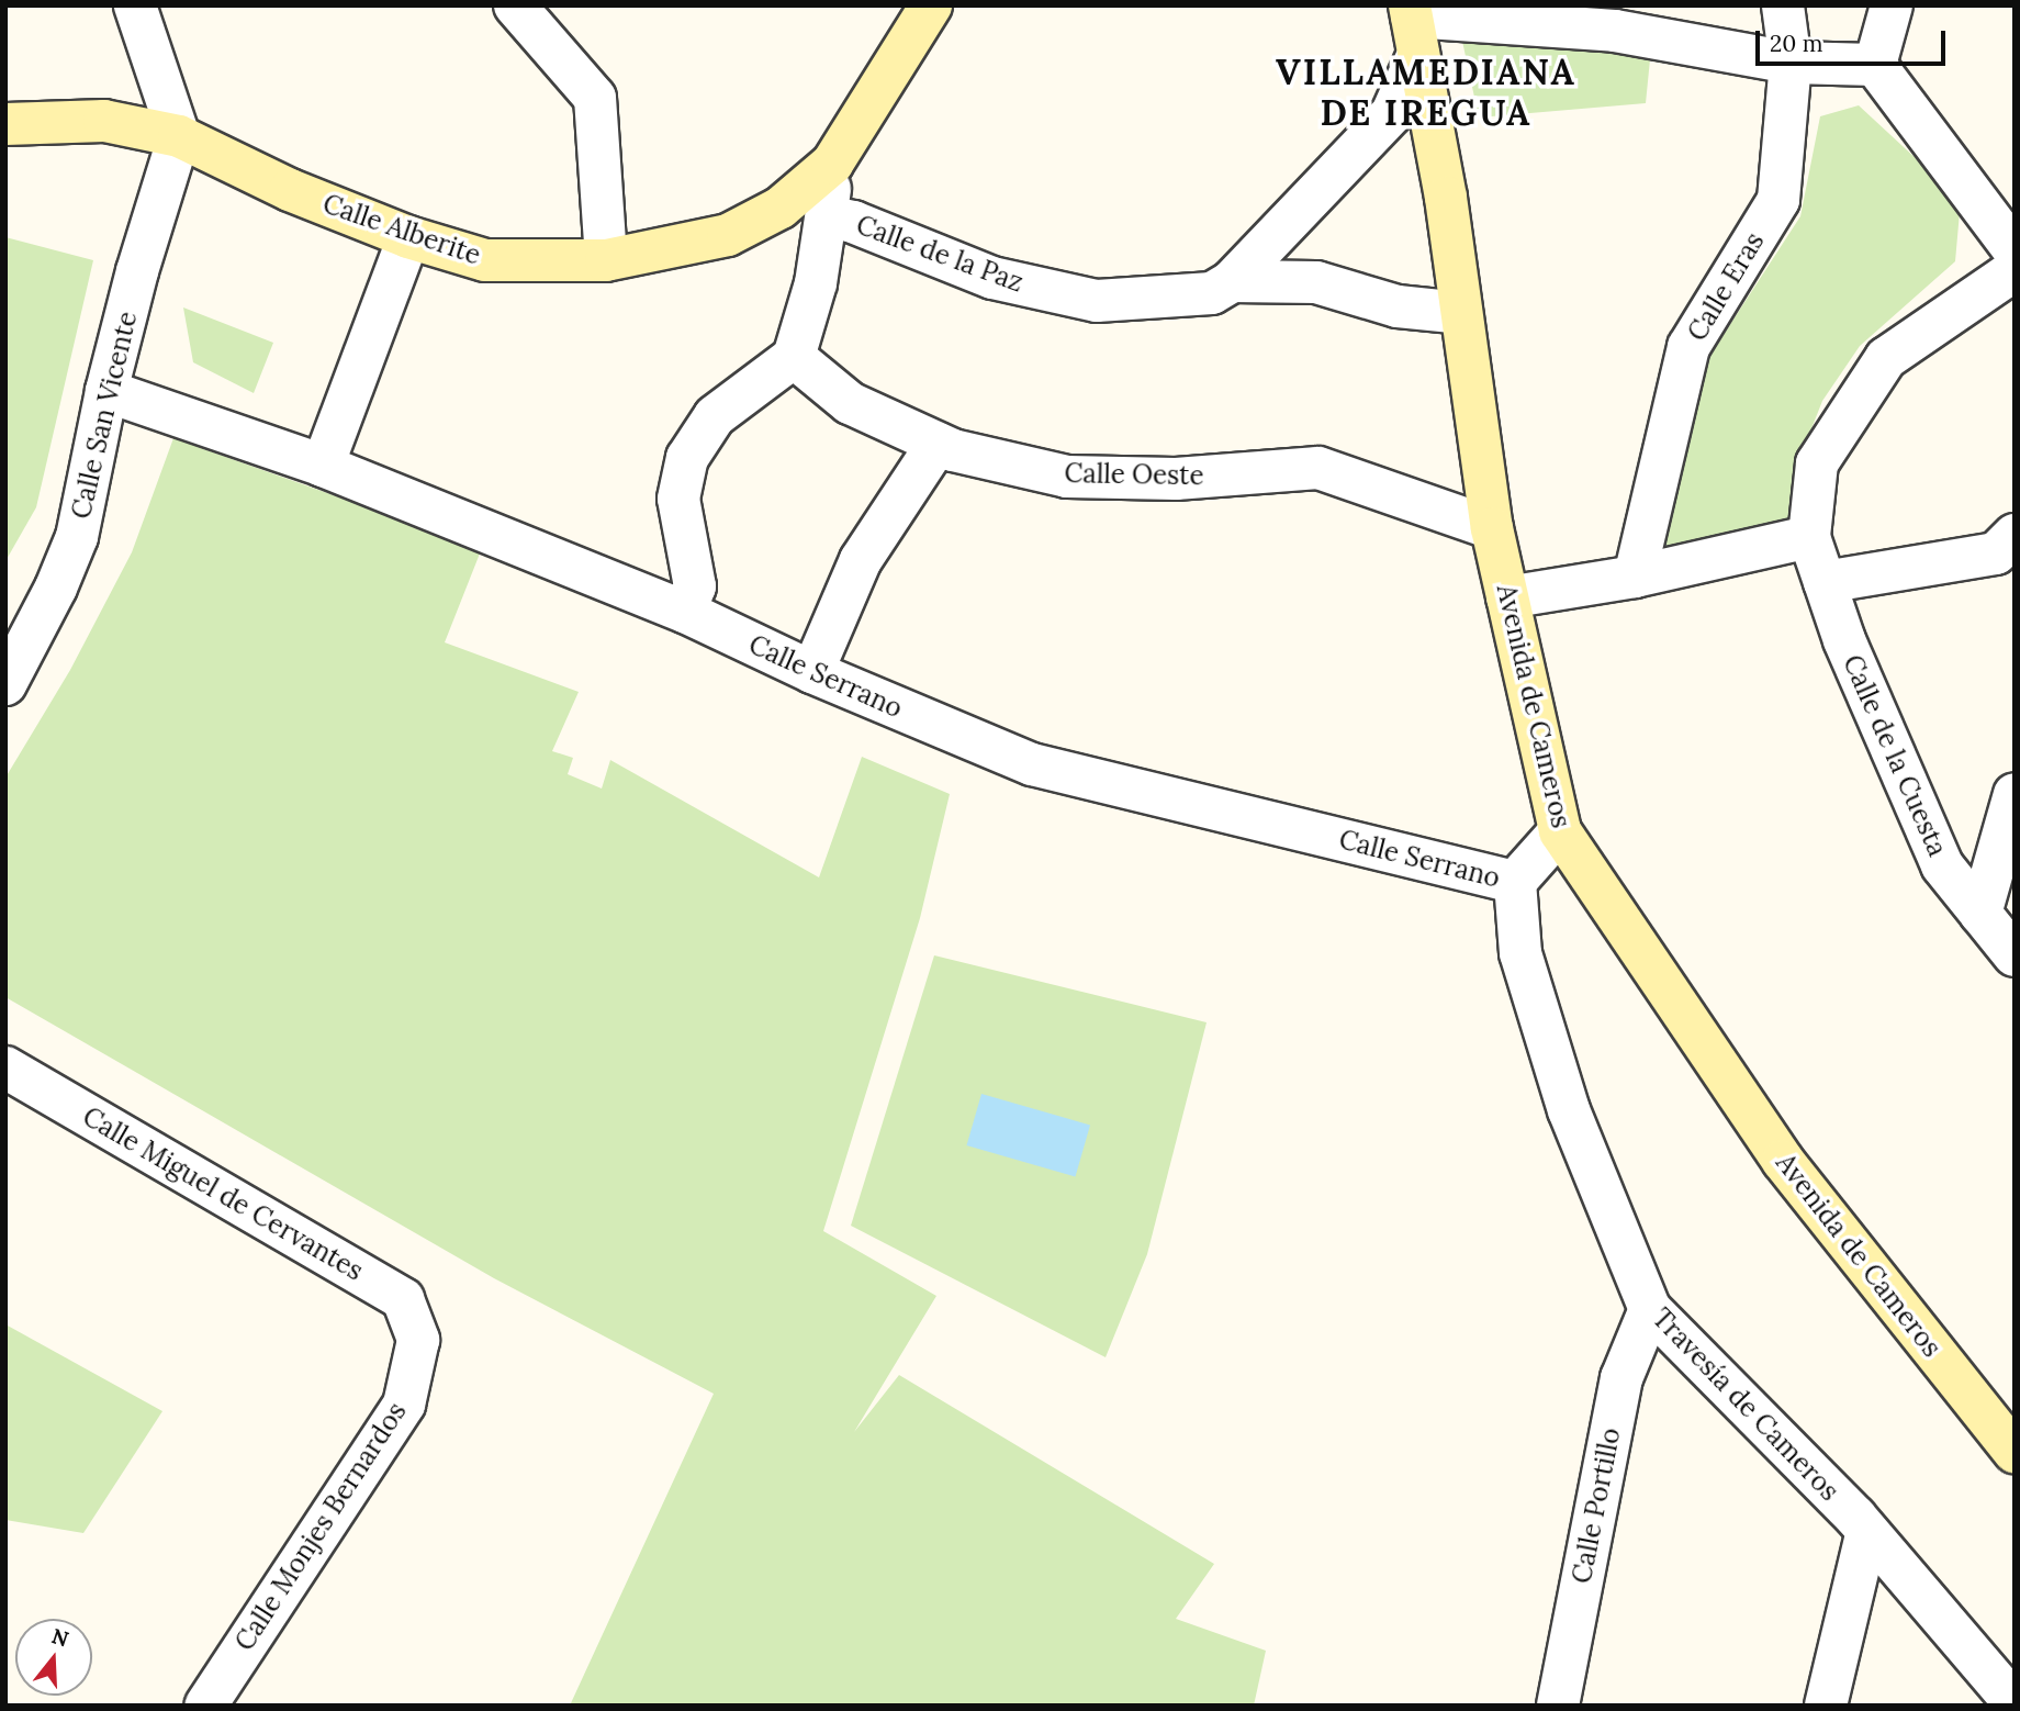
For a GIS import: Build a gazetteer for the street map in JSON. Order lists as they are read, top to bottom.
{
  "streets": {
    "main road": ["Calle Alberite", "Avenida de Cameros"],
    "street": [
      "Calle de la Paz",
      "Calle Eras",
      "Calle San Vicente",
      "Calle Oeste",
      "Calle Serrano",
      "Calle de la Cuesta",
      "Calle Miguel de Cervantes",
      "Travesía de Cameros",
      "Calle Portillo",
      "Calle Monjes Bernardos"
    ]
  },
  "crossings": [
    ["Calle Alberite", "Calle San Vicente"],
    ["Calle de la Paz", "Avenida de Cameros"],
    ["Calle San Vicente", "Calle Serrano"],
    ["Calle Oeste", "Avenida de Cameros"],
    ["Calle Serrano", "Avenida de Cameros"],
    ["Calle Serrano", "Travesía de Cameros"],
    ["Calle Miguel de Cervantes", "Calle Monjes Bernardos"],
    ["Travesía de Cameros", "Calle Portillo"]
  ],
  "districts": ["VILLAMEDIANA DE IREGUA"],
  "scale_bar": "20 m",
  "north": "top"
}
